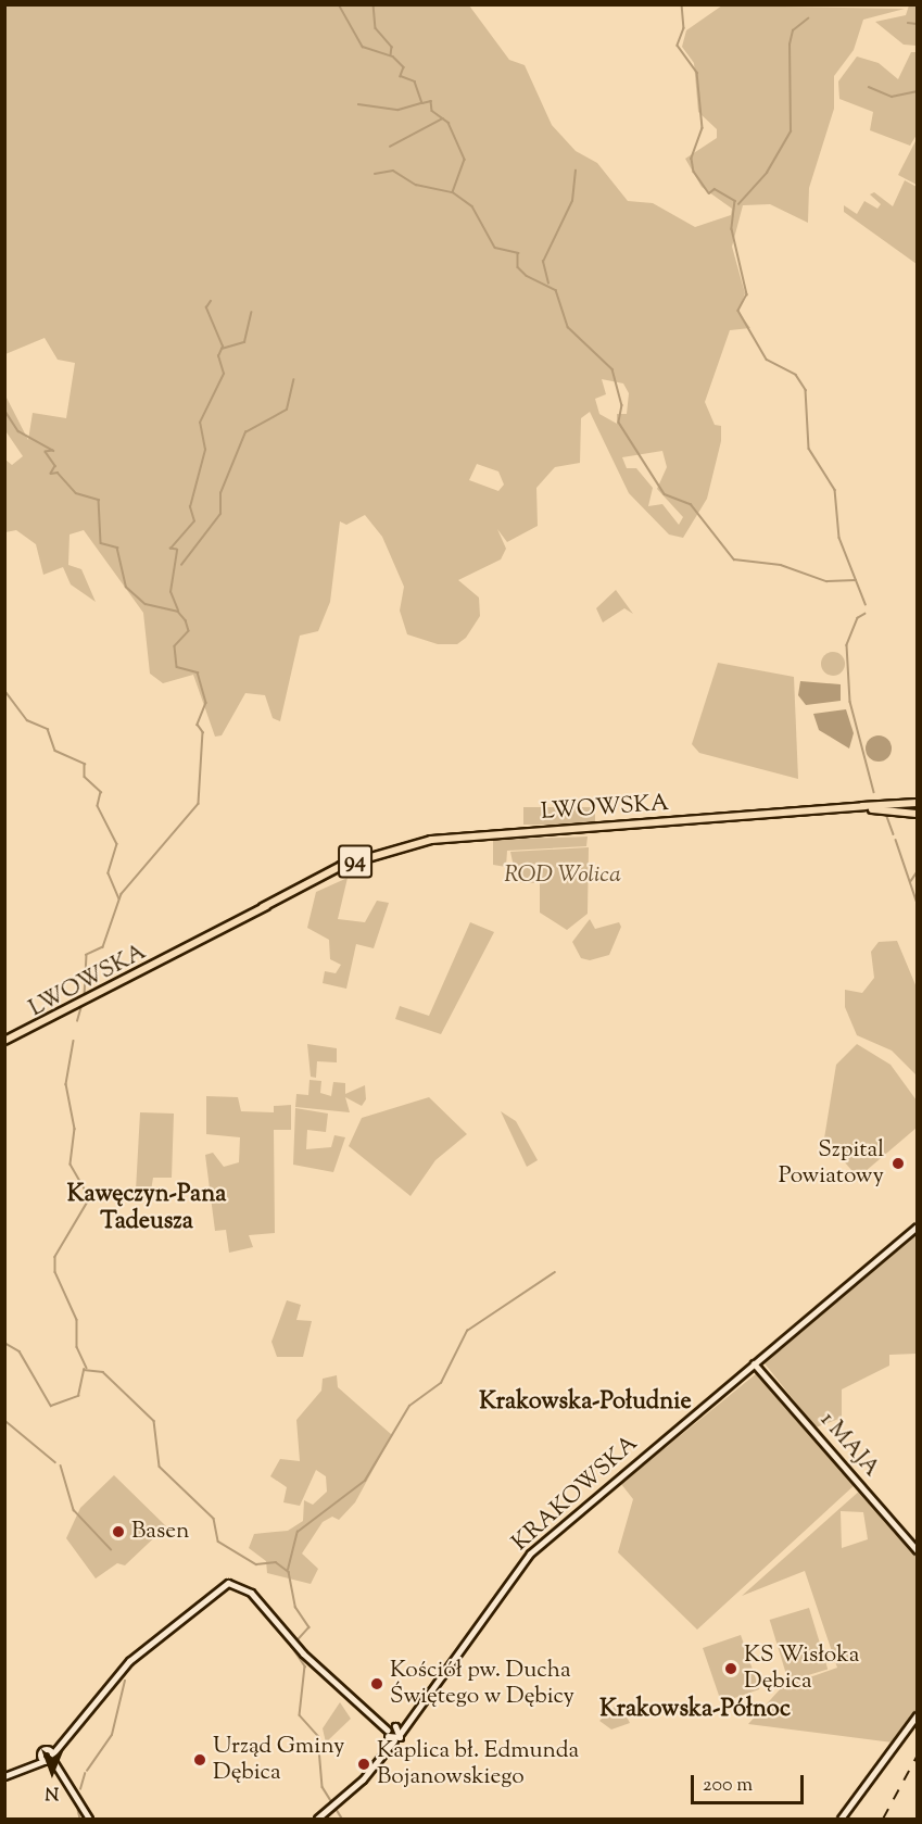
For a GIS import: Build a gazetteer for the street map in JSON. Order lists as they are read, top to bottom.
{
  "streets": {
    "main road": ["LWOWSKA", "94"],
    "street": ["1 MAJA", "KRAKOWSKA"]
  },
  "crossings": [
    ["1 MAJA", "KRAKOWSKA"]
  ],
  "districts": ["Kawęczyn-Pana Tadeusza", "Krakowska-Południe", "Krakowska-Północ"],
  "parks": ["ROD Wolica"],
  "places": [
    "Szpital Powiatowy",
    "Basen",
    "KS Wisłoka Dębica",
    "Kościół pw. Ducha Świętego w Dębicy",
    "Urząd Gminy Dębica",
    "Kaplica bł. Edmunda Bojanowskiego"
  ],
  "scale_bar": "200 m",
  "north": "bottom"
}
